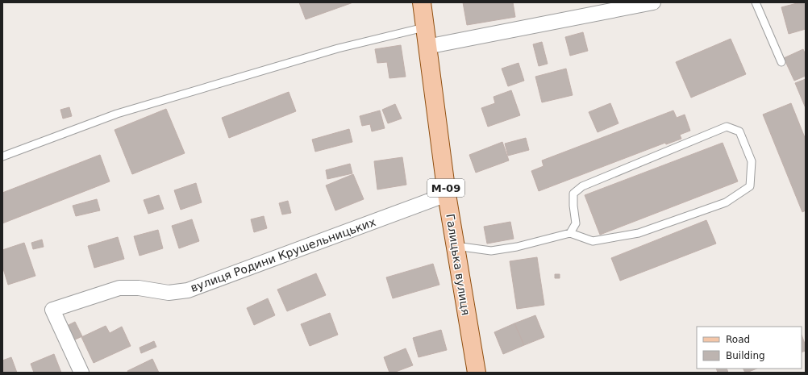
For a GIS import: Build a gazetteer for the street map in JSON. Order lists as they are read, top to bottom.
{
  "streets": {
    "main road": ["М-09", "Галицька вулиця"],
    "street": ["вулиця Родини Крушельницьких"]
  },
  "crossings": [
    ["вулиця Родини Крушельницьких", "Галицька вулиця"]
  ],
  "legend": ["Road", "Building"]
}
